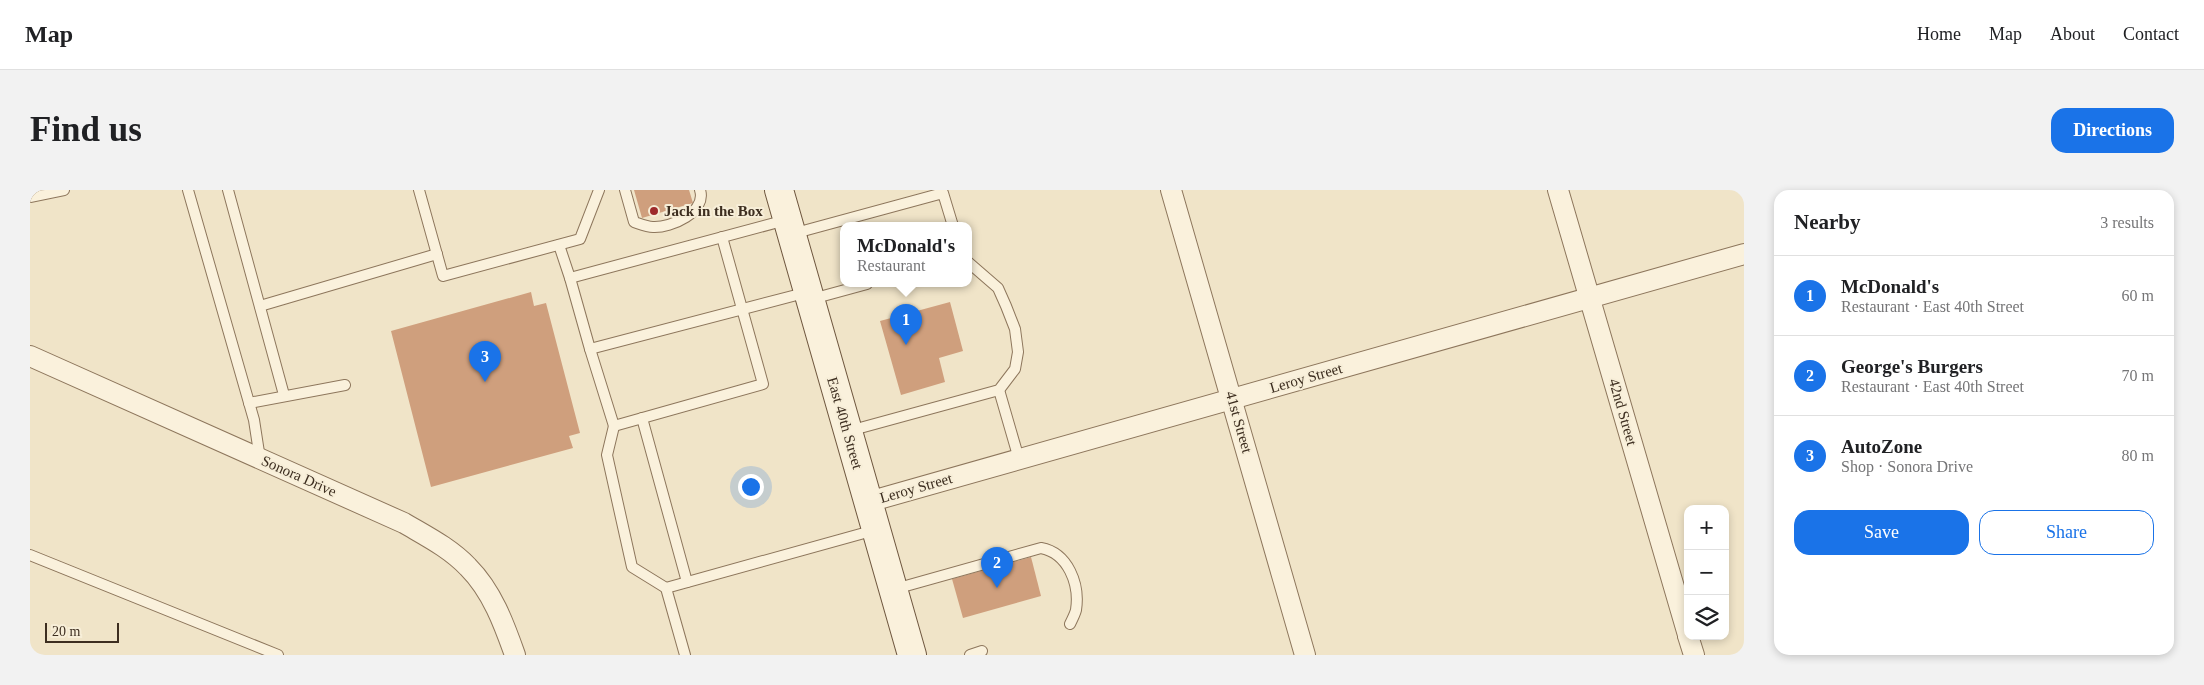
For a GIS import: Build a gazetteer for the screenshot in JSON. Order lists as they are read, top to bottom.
{
  "streets": {
    "main road": ["East 40th Street"],
    "street": [
      "Leroy Street",
      "42nd Street",
      "41st Street",
      "Sonora Drive"
    ]
  },
  "crossings": [
    ["Leroy Street", "42nd Street"],
    ["Leroy Street", "41st Street"],
    ["Leroy Street", "East 40th Street"]
  ],
  "places": ["Jack in the Box"],
  "scale_bar": "20 m",
  "page": {
    "header": "Map",
    "nav": [
      "Home",
      "Map",
      "About",
      "Contact"
    ],
    "buttons": [
      "Directions",
      ["Save", "Share"]
    ],
    "title": "Find us",
    "heading": ["Nearby", "3 results"],
    "popup": ["McDonald's", "Restaurant"],
    "list": [
      {
        "mark": "1",
        "name": "McDonald's",
        "note": "Restaurant · East 40th Street",
        "value": "60 m"
      },
      {
        "mark": "2",
        "name": "George's Burgers",
        "note": "Restaurant · East 40th Street",
        "value": "70 m"
      },
      {
        "mark": "3",
        "name": "AutoZone",
        "note": "Shop · Sonora Drive",
        "value": "80 m"
      }
    ],
    "pins": ["1", "3", "2"],
    "map_buttons": ["+", "−"],
    "scale": "20 m"
  }
}
